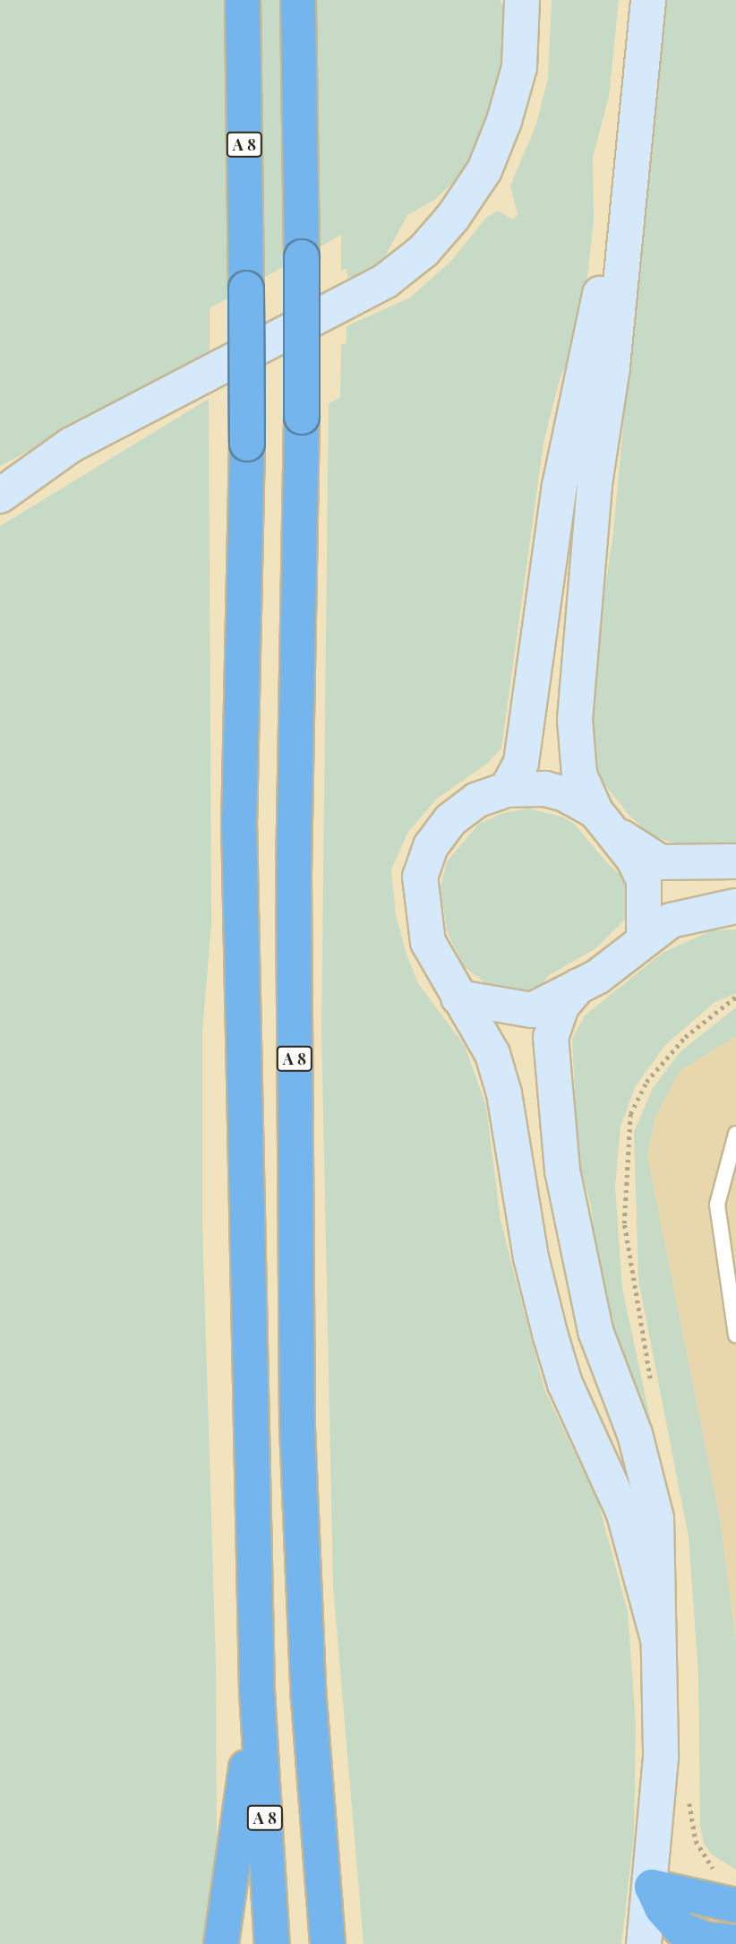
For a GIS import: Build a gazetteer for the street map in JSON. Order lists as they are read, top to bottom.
{
  "streets": {
    "highway": ["A 8"]
  }
}
